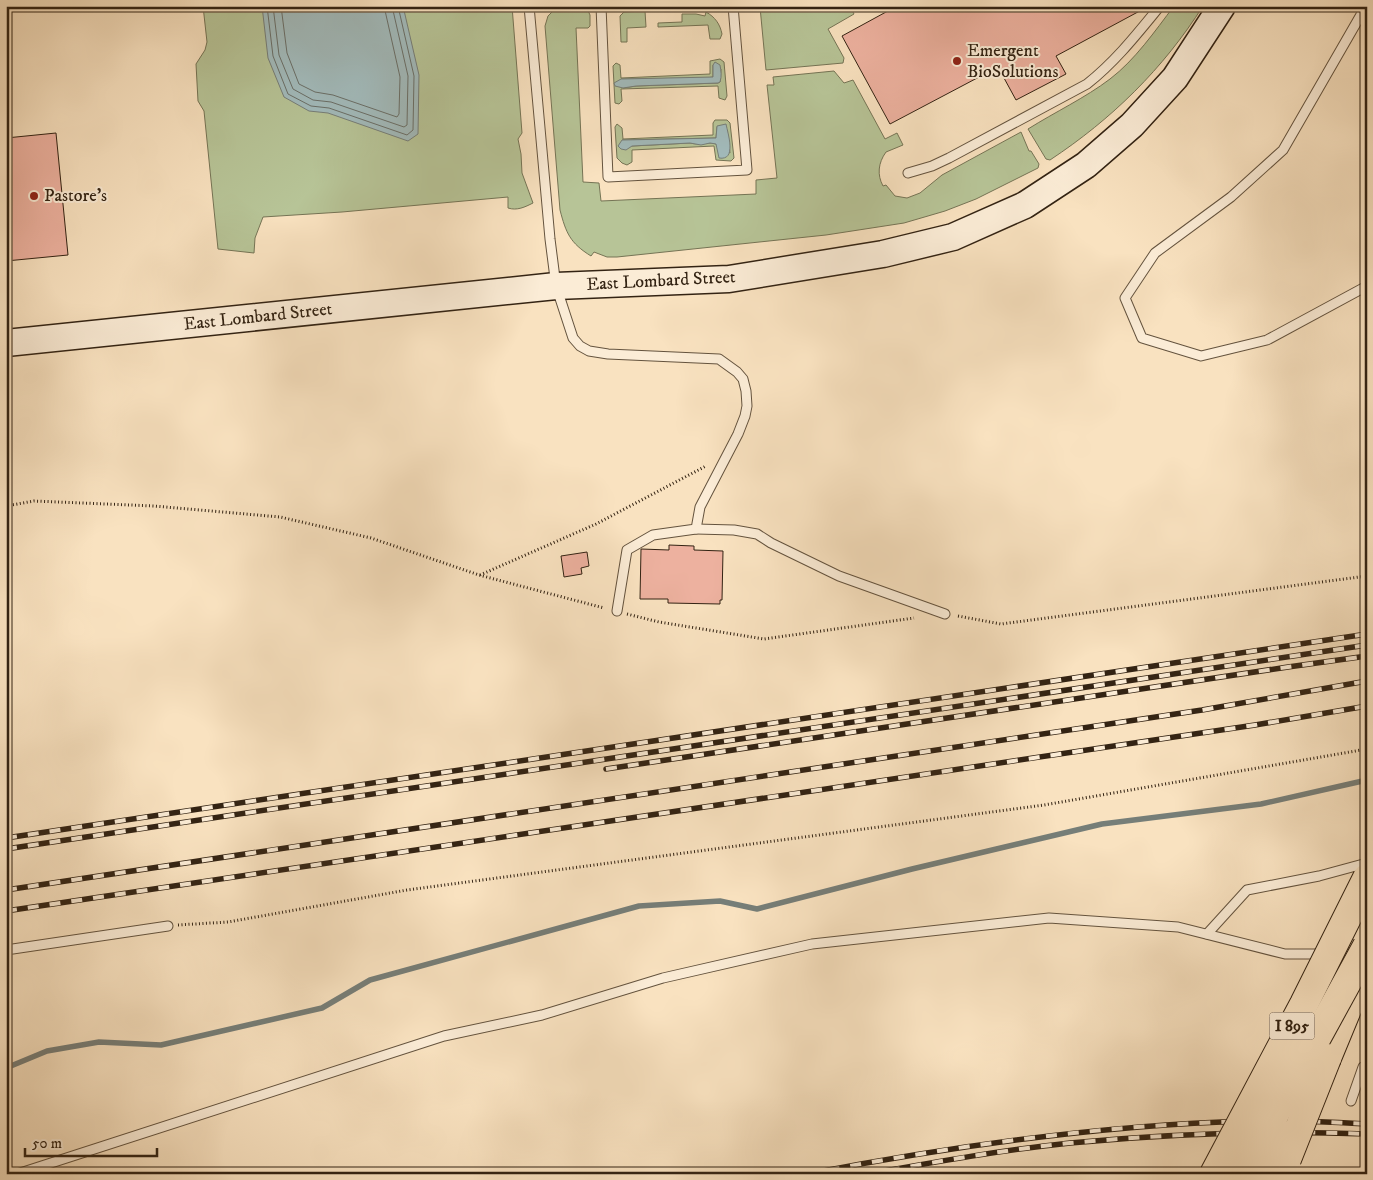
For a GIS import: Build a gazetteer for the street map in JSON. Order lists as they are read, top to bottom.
{
  "streets": {
    "highway": ["I 895"],
    "main road": ["East Lombard Street"]
  },
  "places": ["Emergent BioSolutions", "Pastore's"],
  "scale_bar": "50 m"
}
